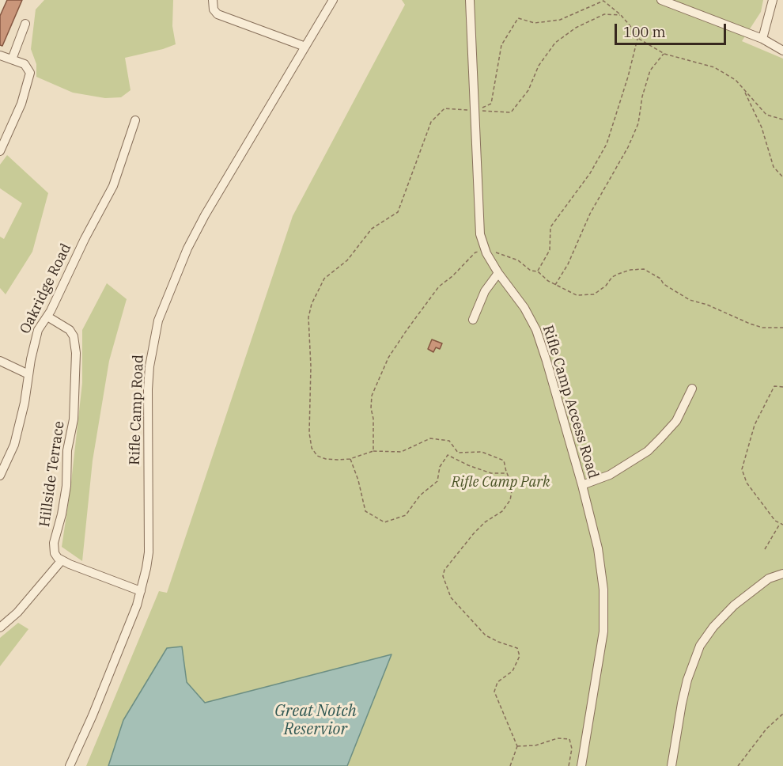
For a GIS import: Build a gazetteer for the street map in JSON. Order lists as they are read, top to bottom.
{
  "streets": {
    "street": [
      "Oakridge Road",
      "Rifle Camp Access Road",
      "Rifle Camp Road",
      "Hillside Terrace"
    ]
  },
  "crossings": [
    ["Oakridge Road", "Hillside Terrace"]
  ],
  "water": ["Great Notch Reservior"],
  "parks": ["Rifle Camp Park"],
  "scale_bar": "100 m"
}
